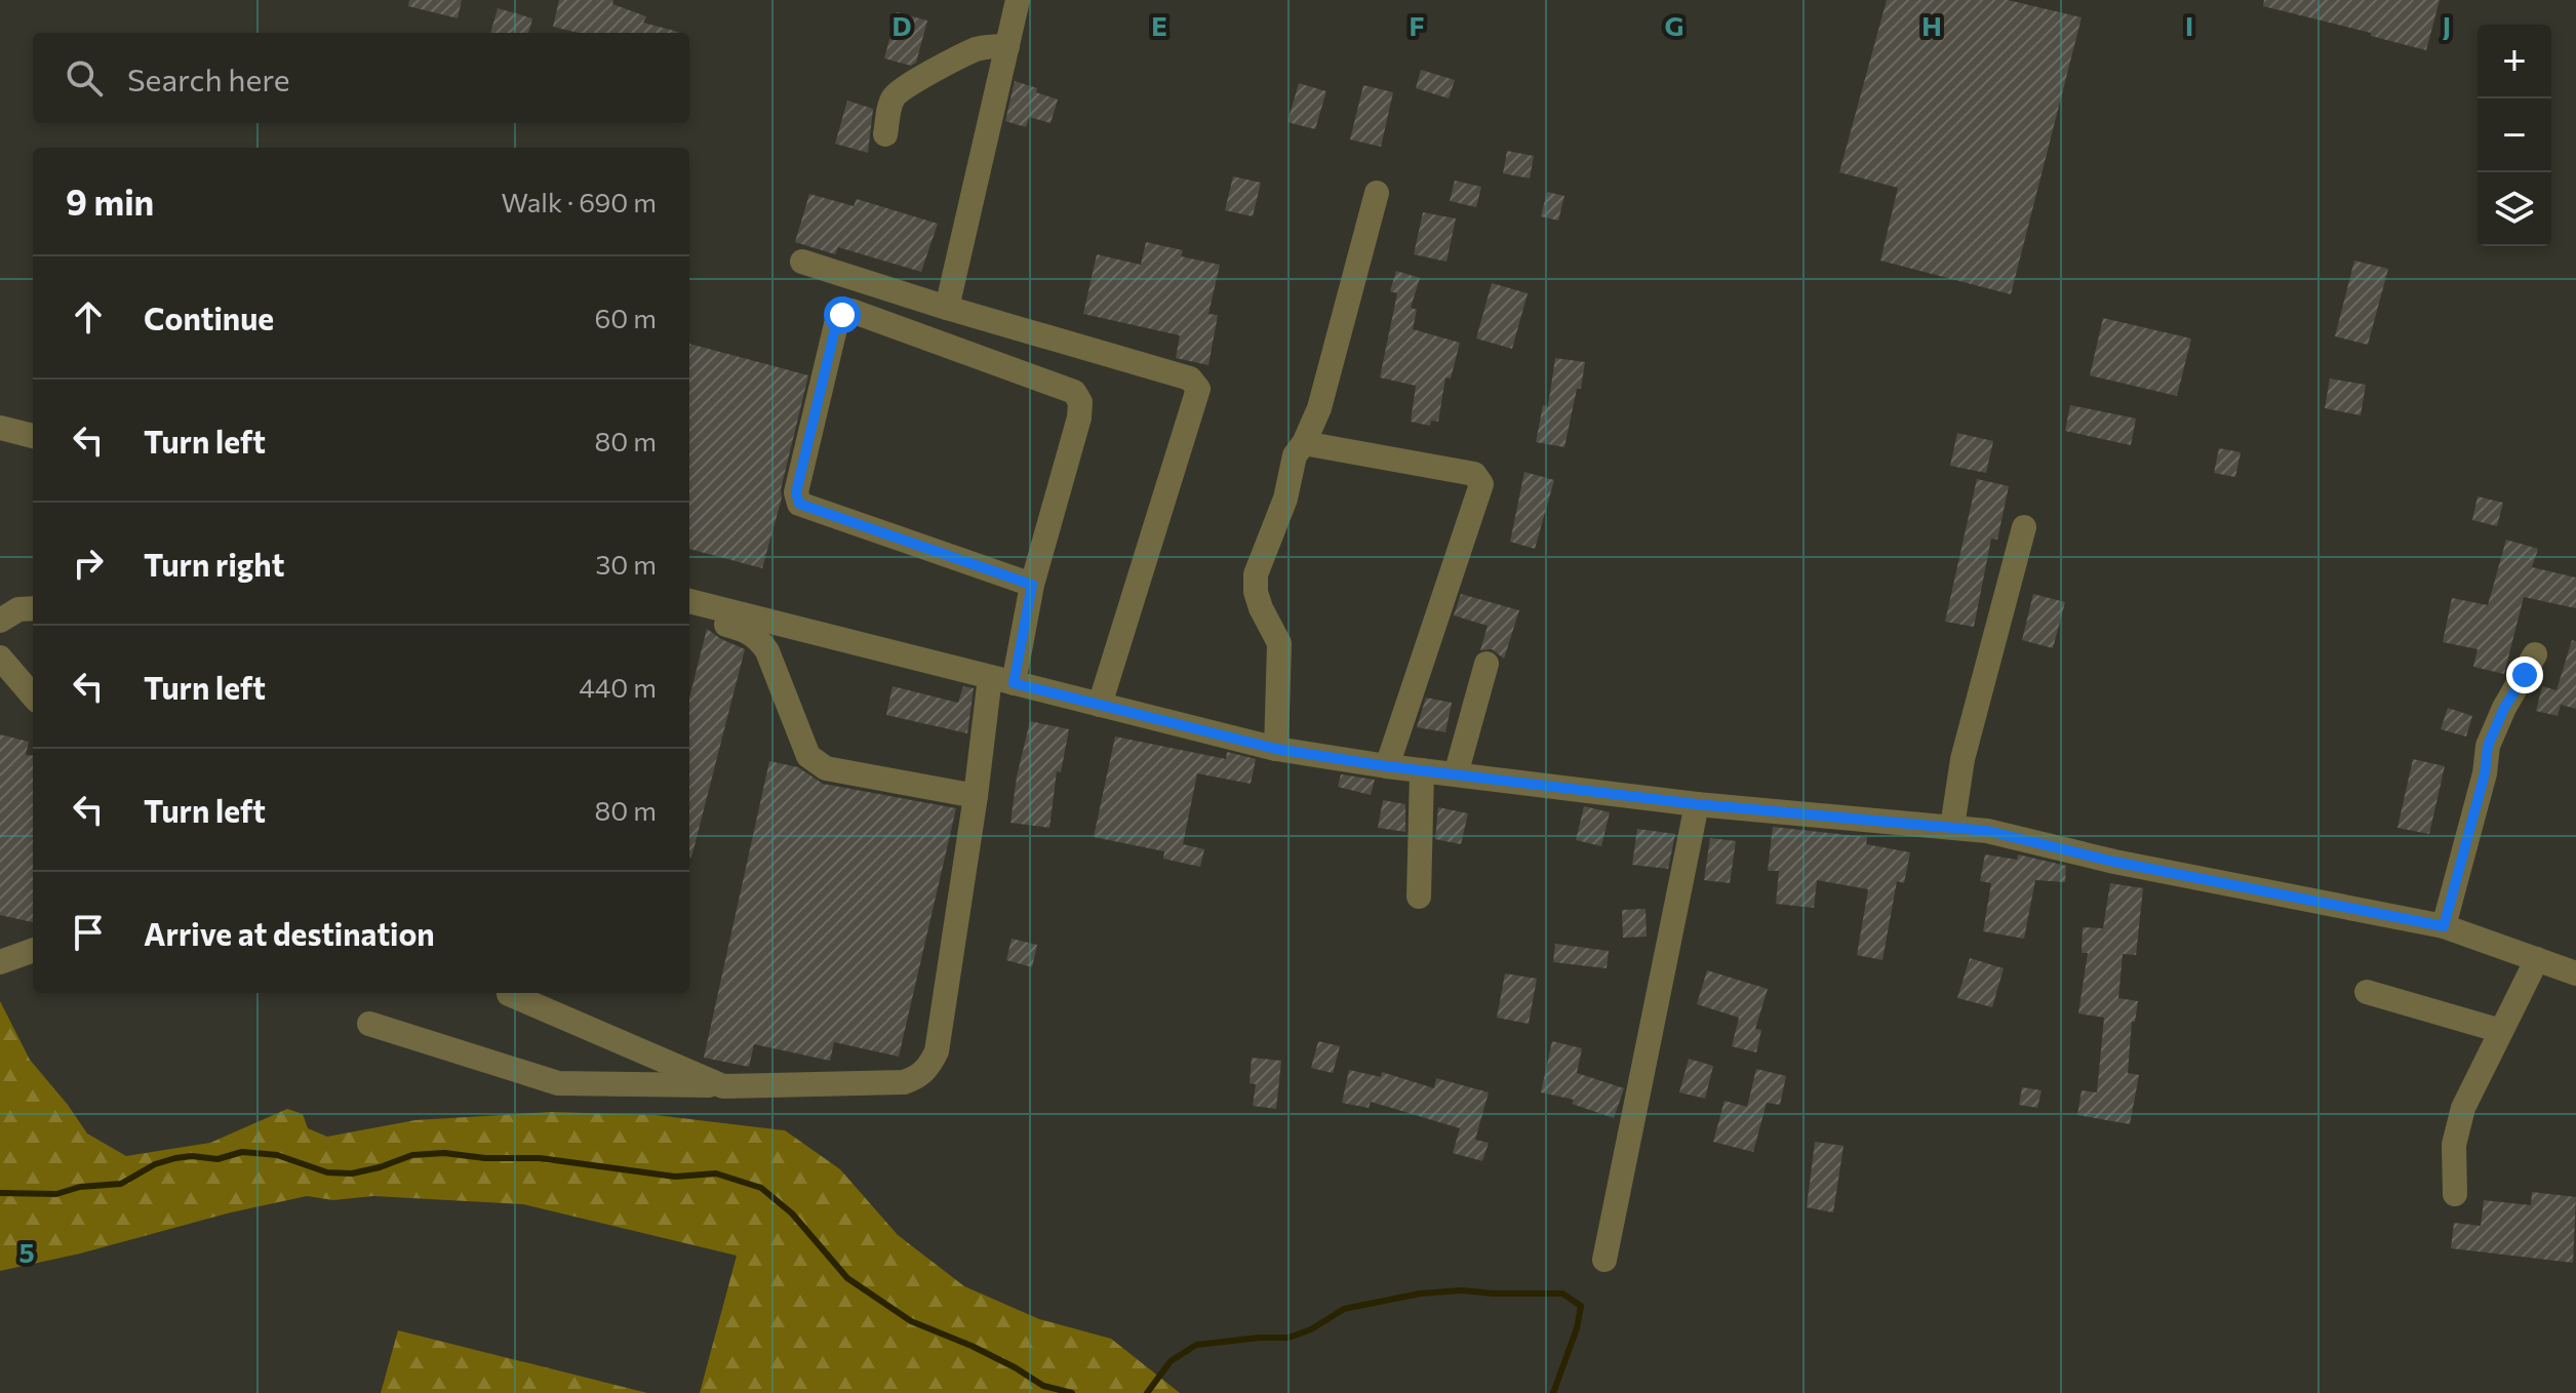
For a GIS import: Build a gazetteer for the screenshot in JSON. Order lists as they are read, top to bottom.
{
  "page": {
    "map_buttons": ["+", "−"],
    "search": "Search here",
    "heading": ["9 min", "Walk · 690 m"],
    "list": [
      ["Continue", "60 m"],
      ["Turn left", "80 m"],
      ["Turn right", "30 m"],
      ["Turn left", "440 m"],
      ["Turn left", "80 m"],
      "Arrive at destination"
    ]
  },
  "grid": {
    "columns": [
      "D",
      "E",
      "F",
      "G",
      "H",
      "I",
      "J"
    ],
    "rows": ["5"]
  }
}
